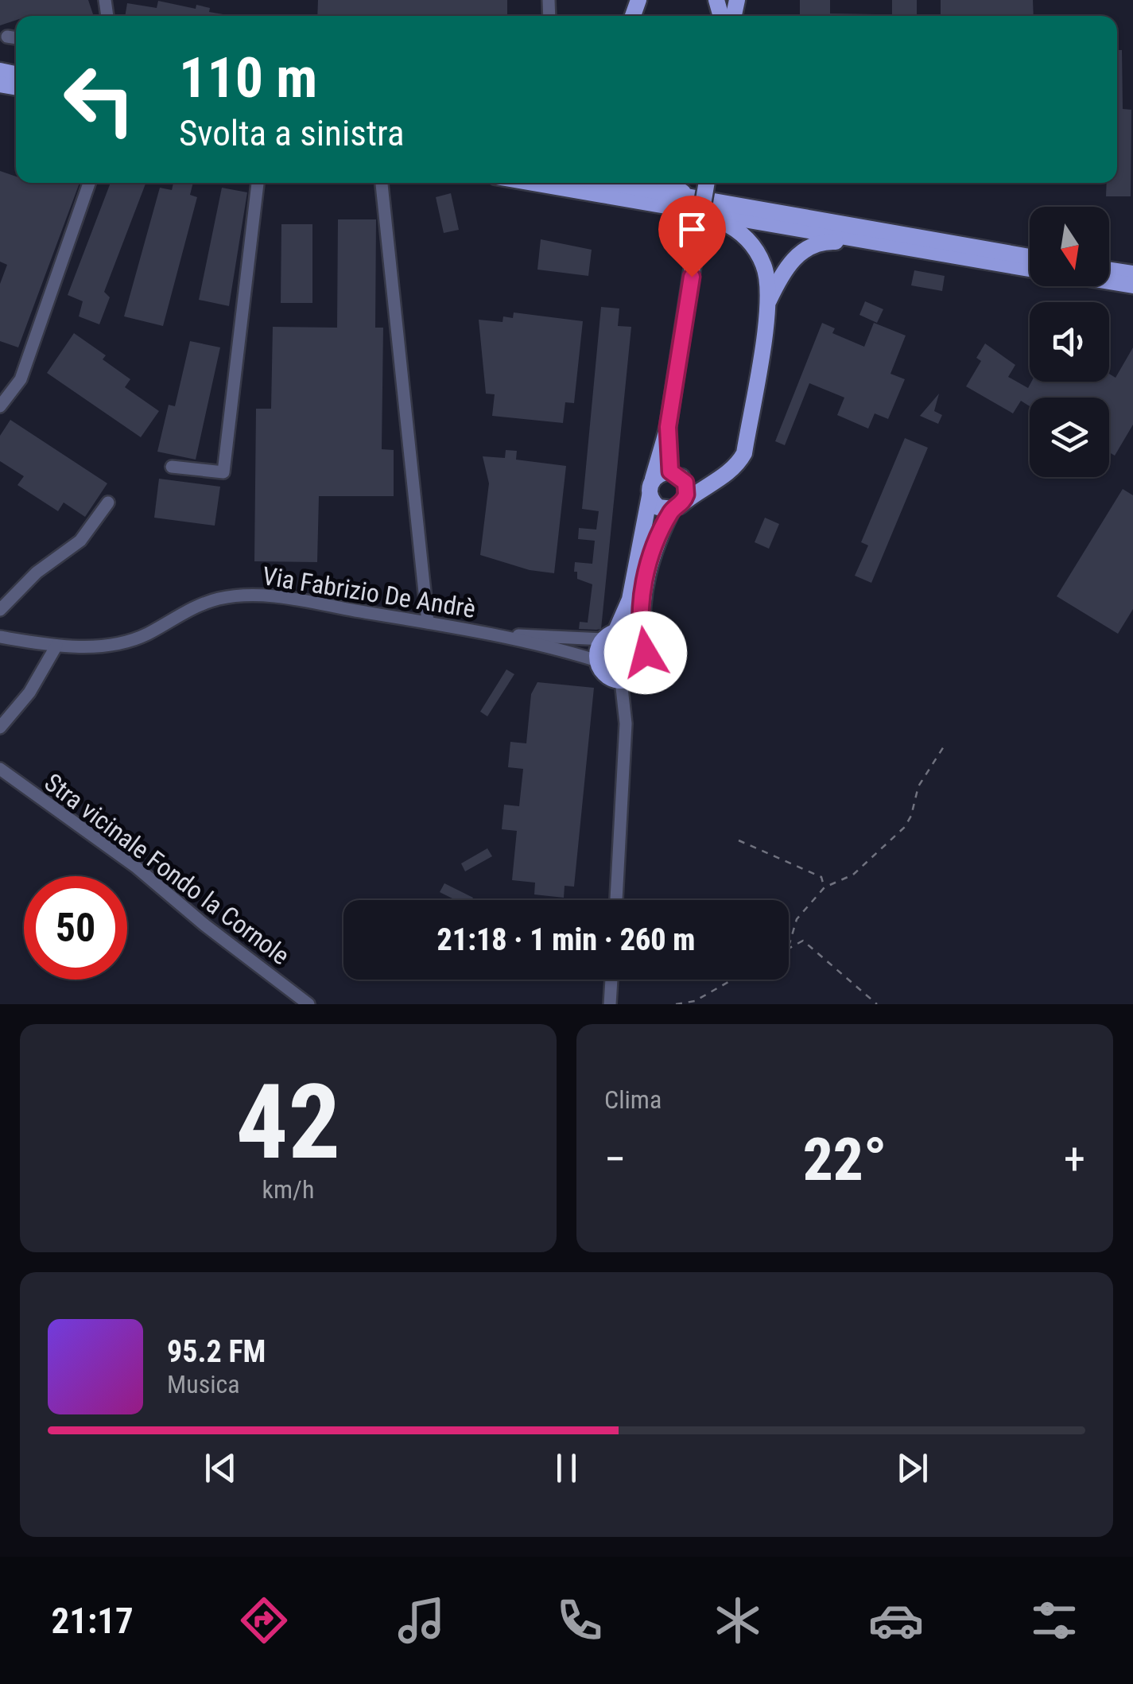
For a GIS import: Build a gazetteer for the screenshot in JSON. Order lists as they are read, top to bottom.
{
  "streets": {
    "street": ["Via Fabrizio De Andrè", "Stra vicinale Fondo la Cornole"]
  },
  "north": "bottom",
  "page": {
    "turn": ["110 m", "Svolta a sinistra"],
    "limit": "50",
    "trip": "21:18 · 1 min · 260 m",
    "tile": [
      ["42", "km/h"],
      "Clima"
    ],
    "heat": ["−", "22°", "+"],
    "song": ["95.2 FM", "Musica"],
    "tabs": "21:17"
  }
}
